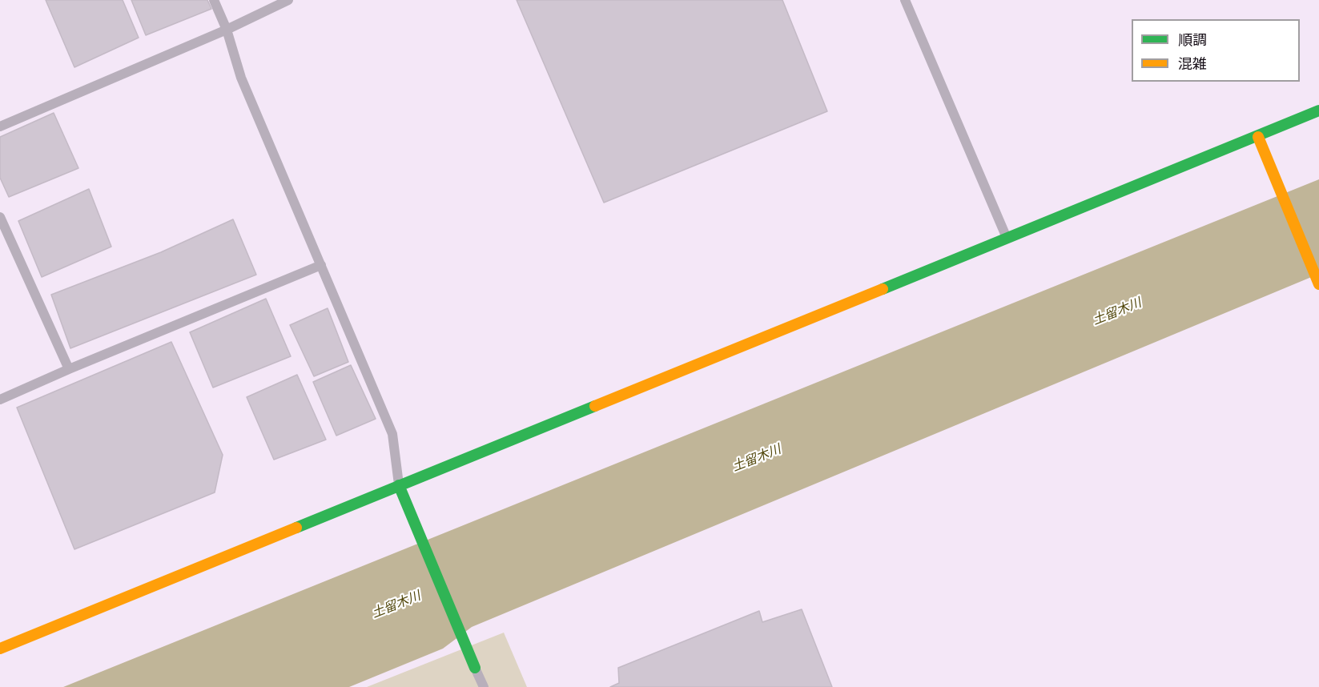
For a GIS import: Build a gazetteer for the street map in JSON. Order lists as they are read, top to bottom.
{
  "water": ["土留木川"],
  "legend": ["順調", "混雑"]
}
